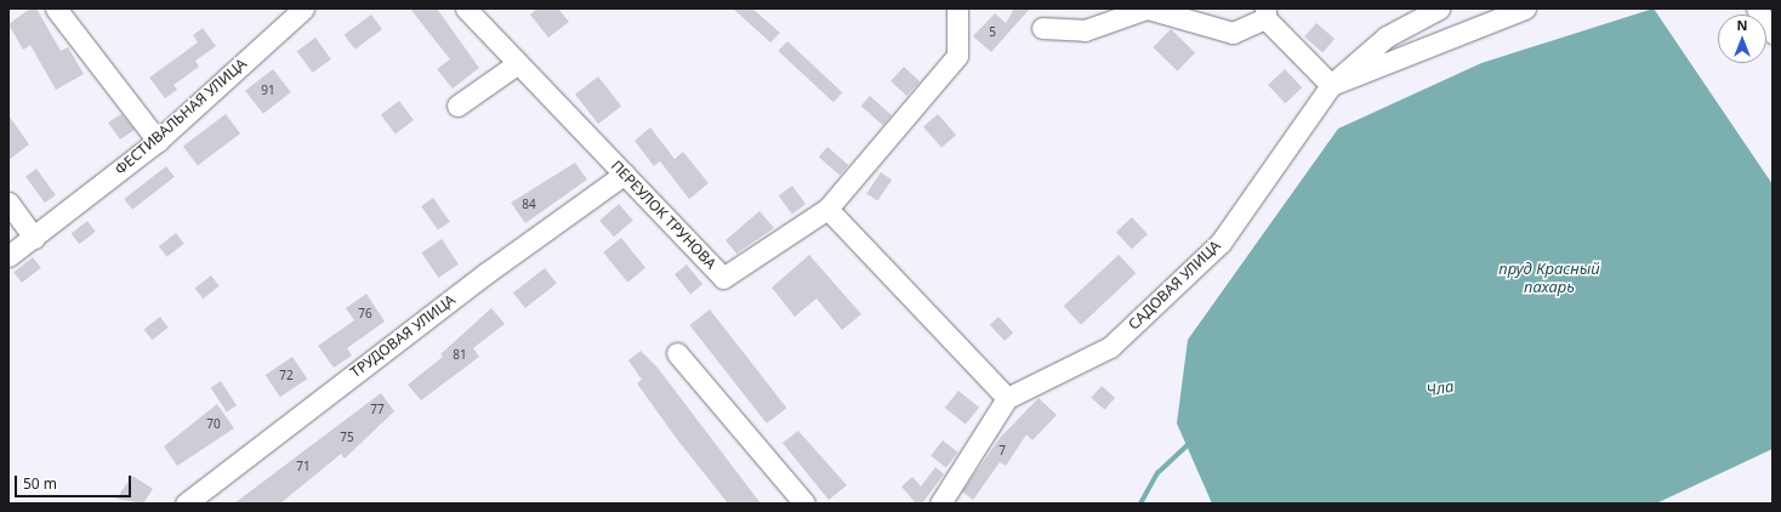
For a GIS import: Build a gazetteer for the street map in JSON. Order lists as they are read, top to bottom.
{
  "streets": {
    "street": [
      "ФЕСТИВАЛЬНАЯ УЛИЦА",
      "ПЕРЕУЛОК ТРУНОВА",
      "САДОВАЯ УЛИЦА",
      "ТРУДОВАЯ УЛИЦА"
    ]
  },
  "crossings": [
    ["ПЕРЕУЛОК ТРУНОВА", "ТРУДОВАЯ УЛИЦА"]
  ],
  "water": ["пруд Красный пахарь", "Чла"],
  "house_numbers": [
    "5",
    "91",
    "84",
    "76",
    "81",
    "72",
    "77",
    "70",
    "75",
    "7",
    "71"
  ],
  "scale_bar": "50 m",
  "north": "top"
}
